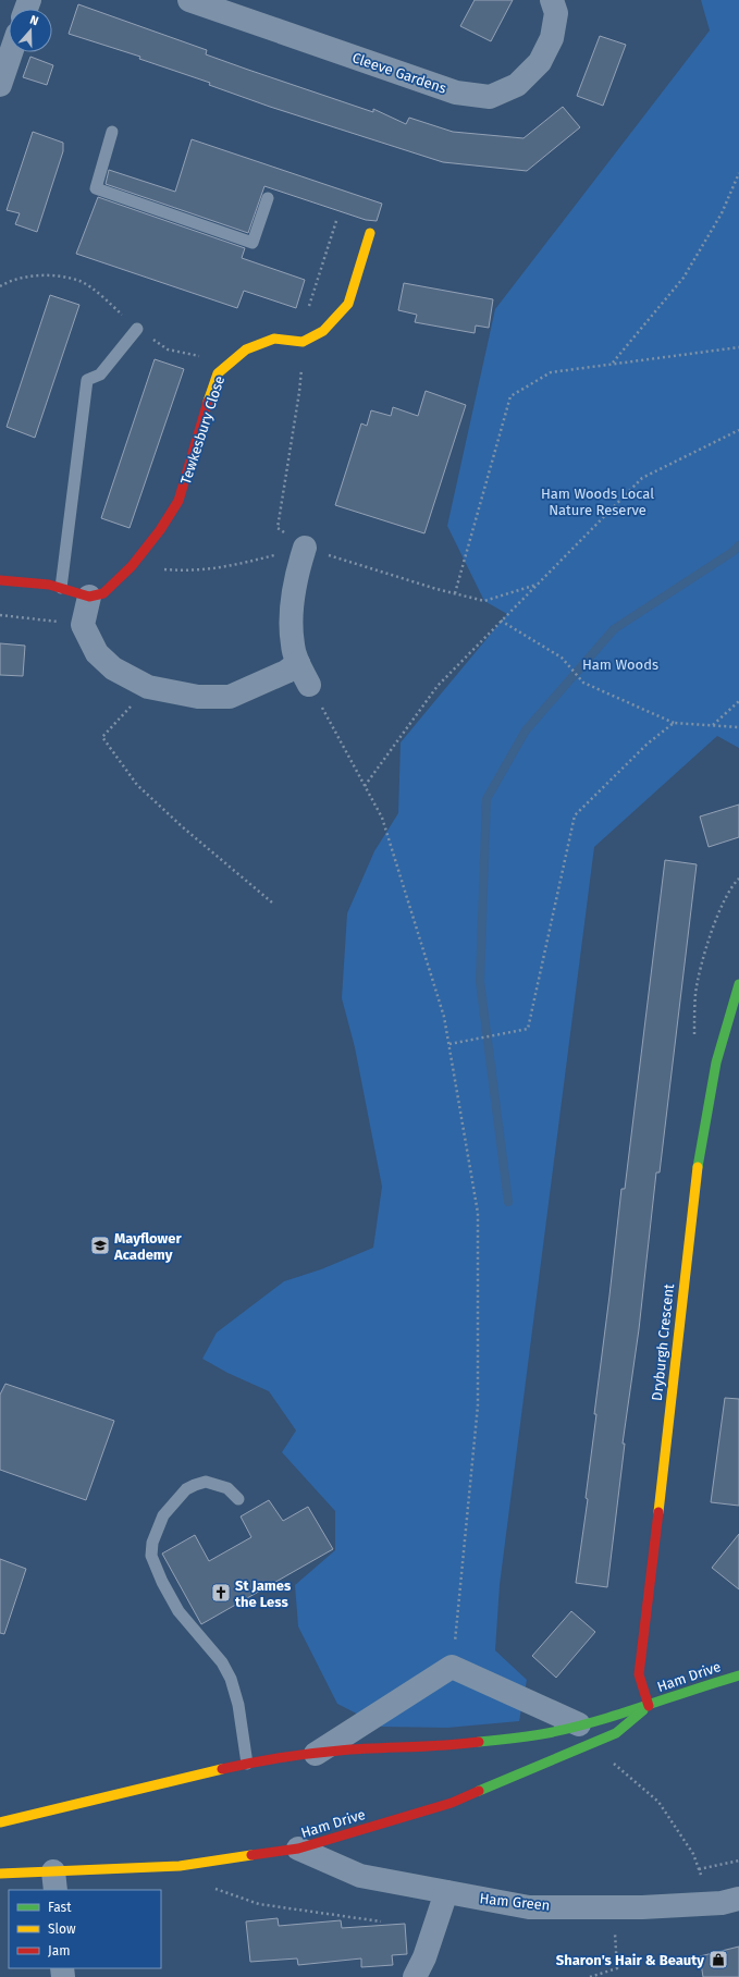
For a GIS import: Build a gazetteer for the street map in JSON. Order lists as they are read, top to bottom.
{
  "streets": {
    "street": [
      "Cleeve Gardens",
      "Tewkesbury Close",
      "Dryburgh Crescent",
      "Ham Drive",
      "Ham Green"
    ]
  },
  "crossings": [
    ["Dryburgh Crescent", "Ham Drive"],
    ["Ham Drive", "Ham Green"]
  ],
  "parks": ["Ham Woods Local Nature Reserve", "Ham Woods"],
  "places": {
    "school or university": ["Mayflower Academy"],
    "church": ["St James the Less"],
    "shop": ["Sharon's Hair & Beauty"]
  },
  "legend": ["Fast", "Slow", "Jam"],
  "north": "top"
}
